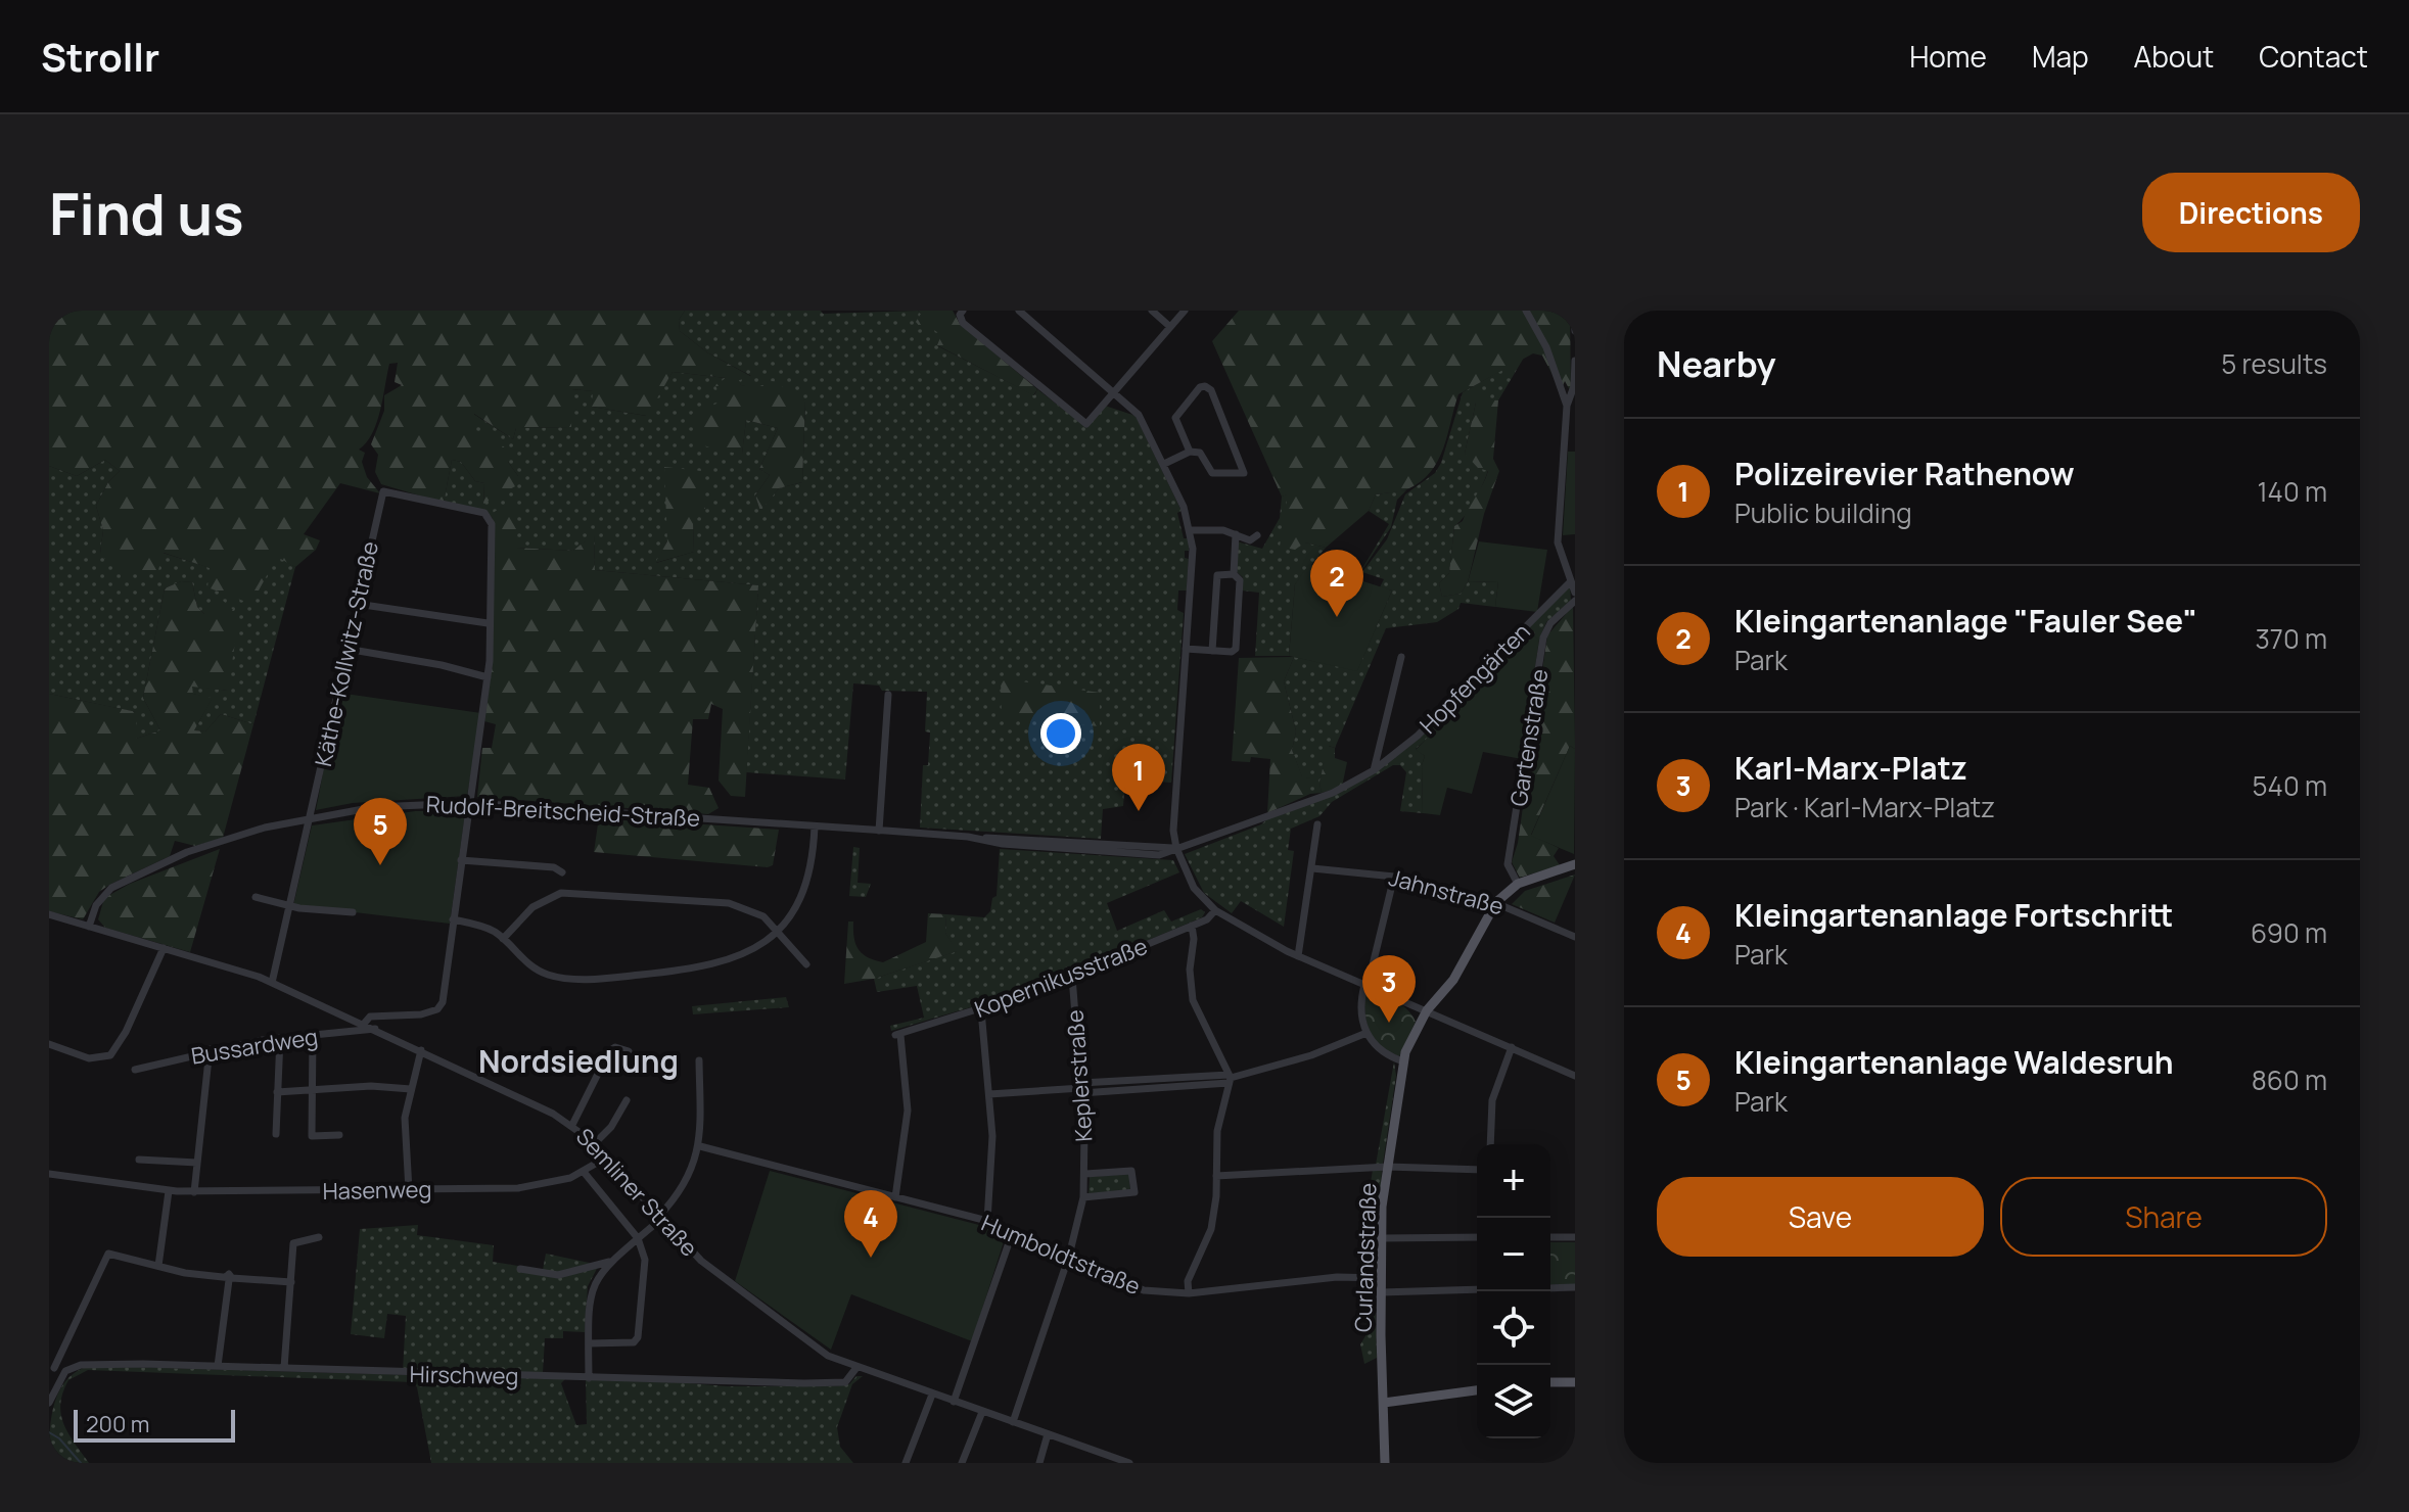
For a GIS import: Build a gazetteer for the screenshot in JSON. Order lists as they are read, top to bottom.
{
  "streets": {
    "main road": ["Curlandstraße"],
    "street": [
      "Käthe-Kollwitz-Straße",
      "Hopfengärten",
      "Gartenstraße",
      "Rudolf-Breitscheid-Straße",
      "Jahnstraße",
      "Kopernikusstraße",
      "Bussardweg",
      "Keplerstraße",
      "Hasenweg",
      "Semliner Straße",
      "Humboldtstraße",
      "Hirschweg"
    ]
  },
  "crossings": [
    ["Käthe-Kollwitz-Straße", "Rudolf-Breitscheid-Straße"],
    ["Käthe-Kollwitz-Straße", "Semliner Straße"],
    ["Hopfengärten", "Rudolf-Breitscheid-Straße"],
    ["Rudolf-Breitscheid-Straße", "Semliner Straße"],
    ["Jahnstraße", "Curlandstraße"],
    ["Kopernikusstraße", "Keplerstraße"],
    ["Kopernikusstraße", "Humboldtstraße"],
    ["Bussardweg", "Semliner Straße"],
    ["Keplerstraße", "Semliner Straße"],
    ["Keplerstraße", "Humboldtstraße"],
    ["Hasenweg", "Semliner Straße"],
    ["Semliner Straße", "Hirschweg"],
    ["Humboldtstraße", "Curlandstraße"]
  ],
  "districts": ["Nordsiedlung"],
  "scale_bar": "200 m",
  "page": {
    "header": "Strollr",
    "nav": [
      "Home",
      "Map",
      "About",
      "Contact"
    ],
    "buttons": [
      "Directions",
      ["Save", "Share"]
    ],
    "title": "Find us",
    "heading": ["Nearby", "5 results"],
    "list": [
      {
        "mark": "1",
        "name": "Polizeirevier Rathenow",
        "note": "Public building",
        "value": "140 m"
      },
      {
        "mark": "2",
        "name": "Kleingartenanlage \"Fauler See\"",
        "note": "Park",
        "value": "370 m"
      },
      {
        "mark": "3",
        "name": "Karl-Marx-Platz",
        "note": "Park · Karl-Marx-Platz",
        "value": "540 m"
      },
      {
        "mark": "4",
        "name": "Kleingartenanlage Fortschritt",
        "note": "Park",
        "value": "690 m"
      },
      {
        "mark": "5",
        "name": "Kleingartenanlage Waldesruh",
        "note": "Park",
        "value": "860 m"
      }
    ],
    "pins": [
      "2",
      "1",
      "5",
      "3",
      "4"
    ],
    "map_buttons": ["+", "−"],
    "scale": "200 m"
  }
}
